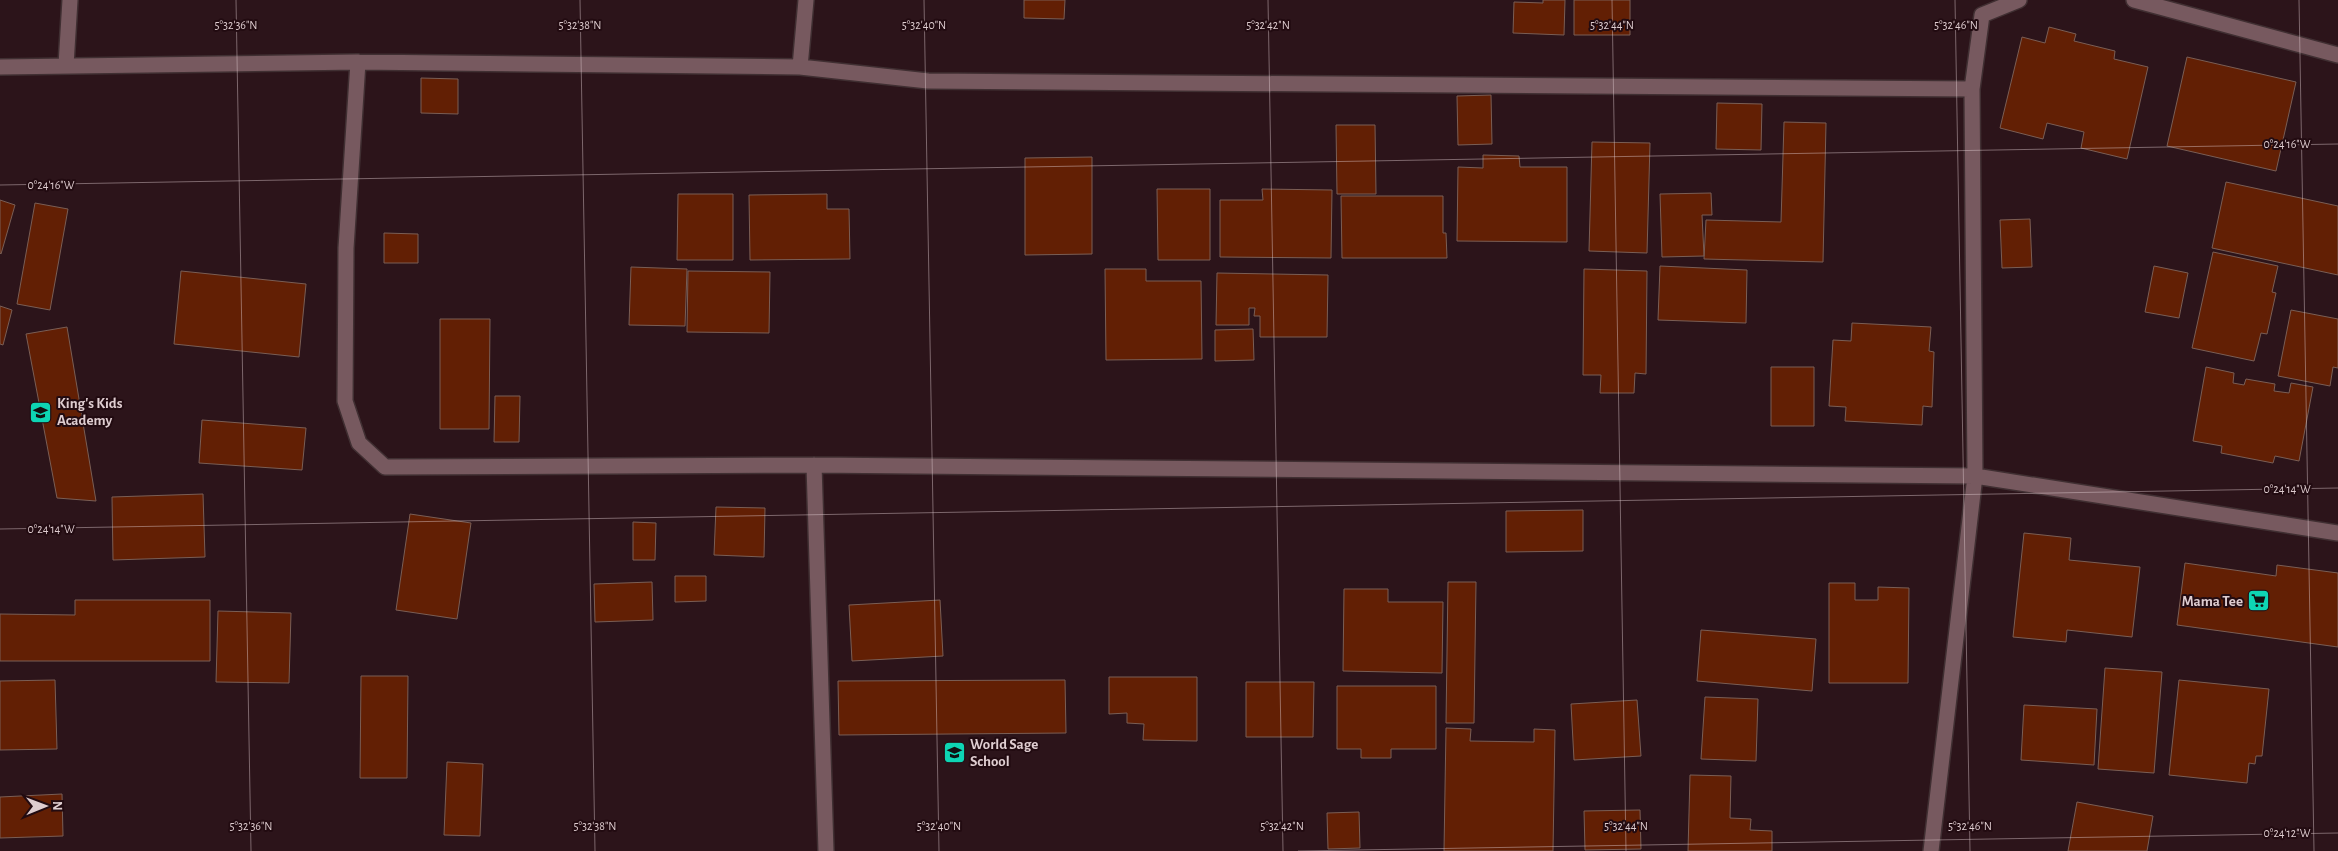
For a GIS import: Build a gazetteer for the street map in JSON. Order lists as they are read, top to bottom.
{
  "places": {
    "school or university": ["King's Kids Academy", "World Sage School"],
    "supermarket": ["Mama Tee"]
  },
  "north": "right",
  "coordinates": [
    "5°32'36\"N",
    "5°32'38\"N",
    "5°32'40\"N",
    "5°32'42\"N",
    "5°32'44\"N",
    "5°32'46\"N",
    "0°24'16\"W",
    "0°24'14\"W",
    "0°24'12\"W"
  ]
}
